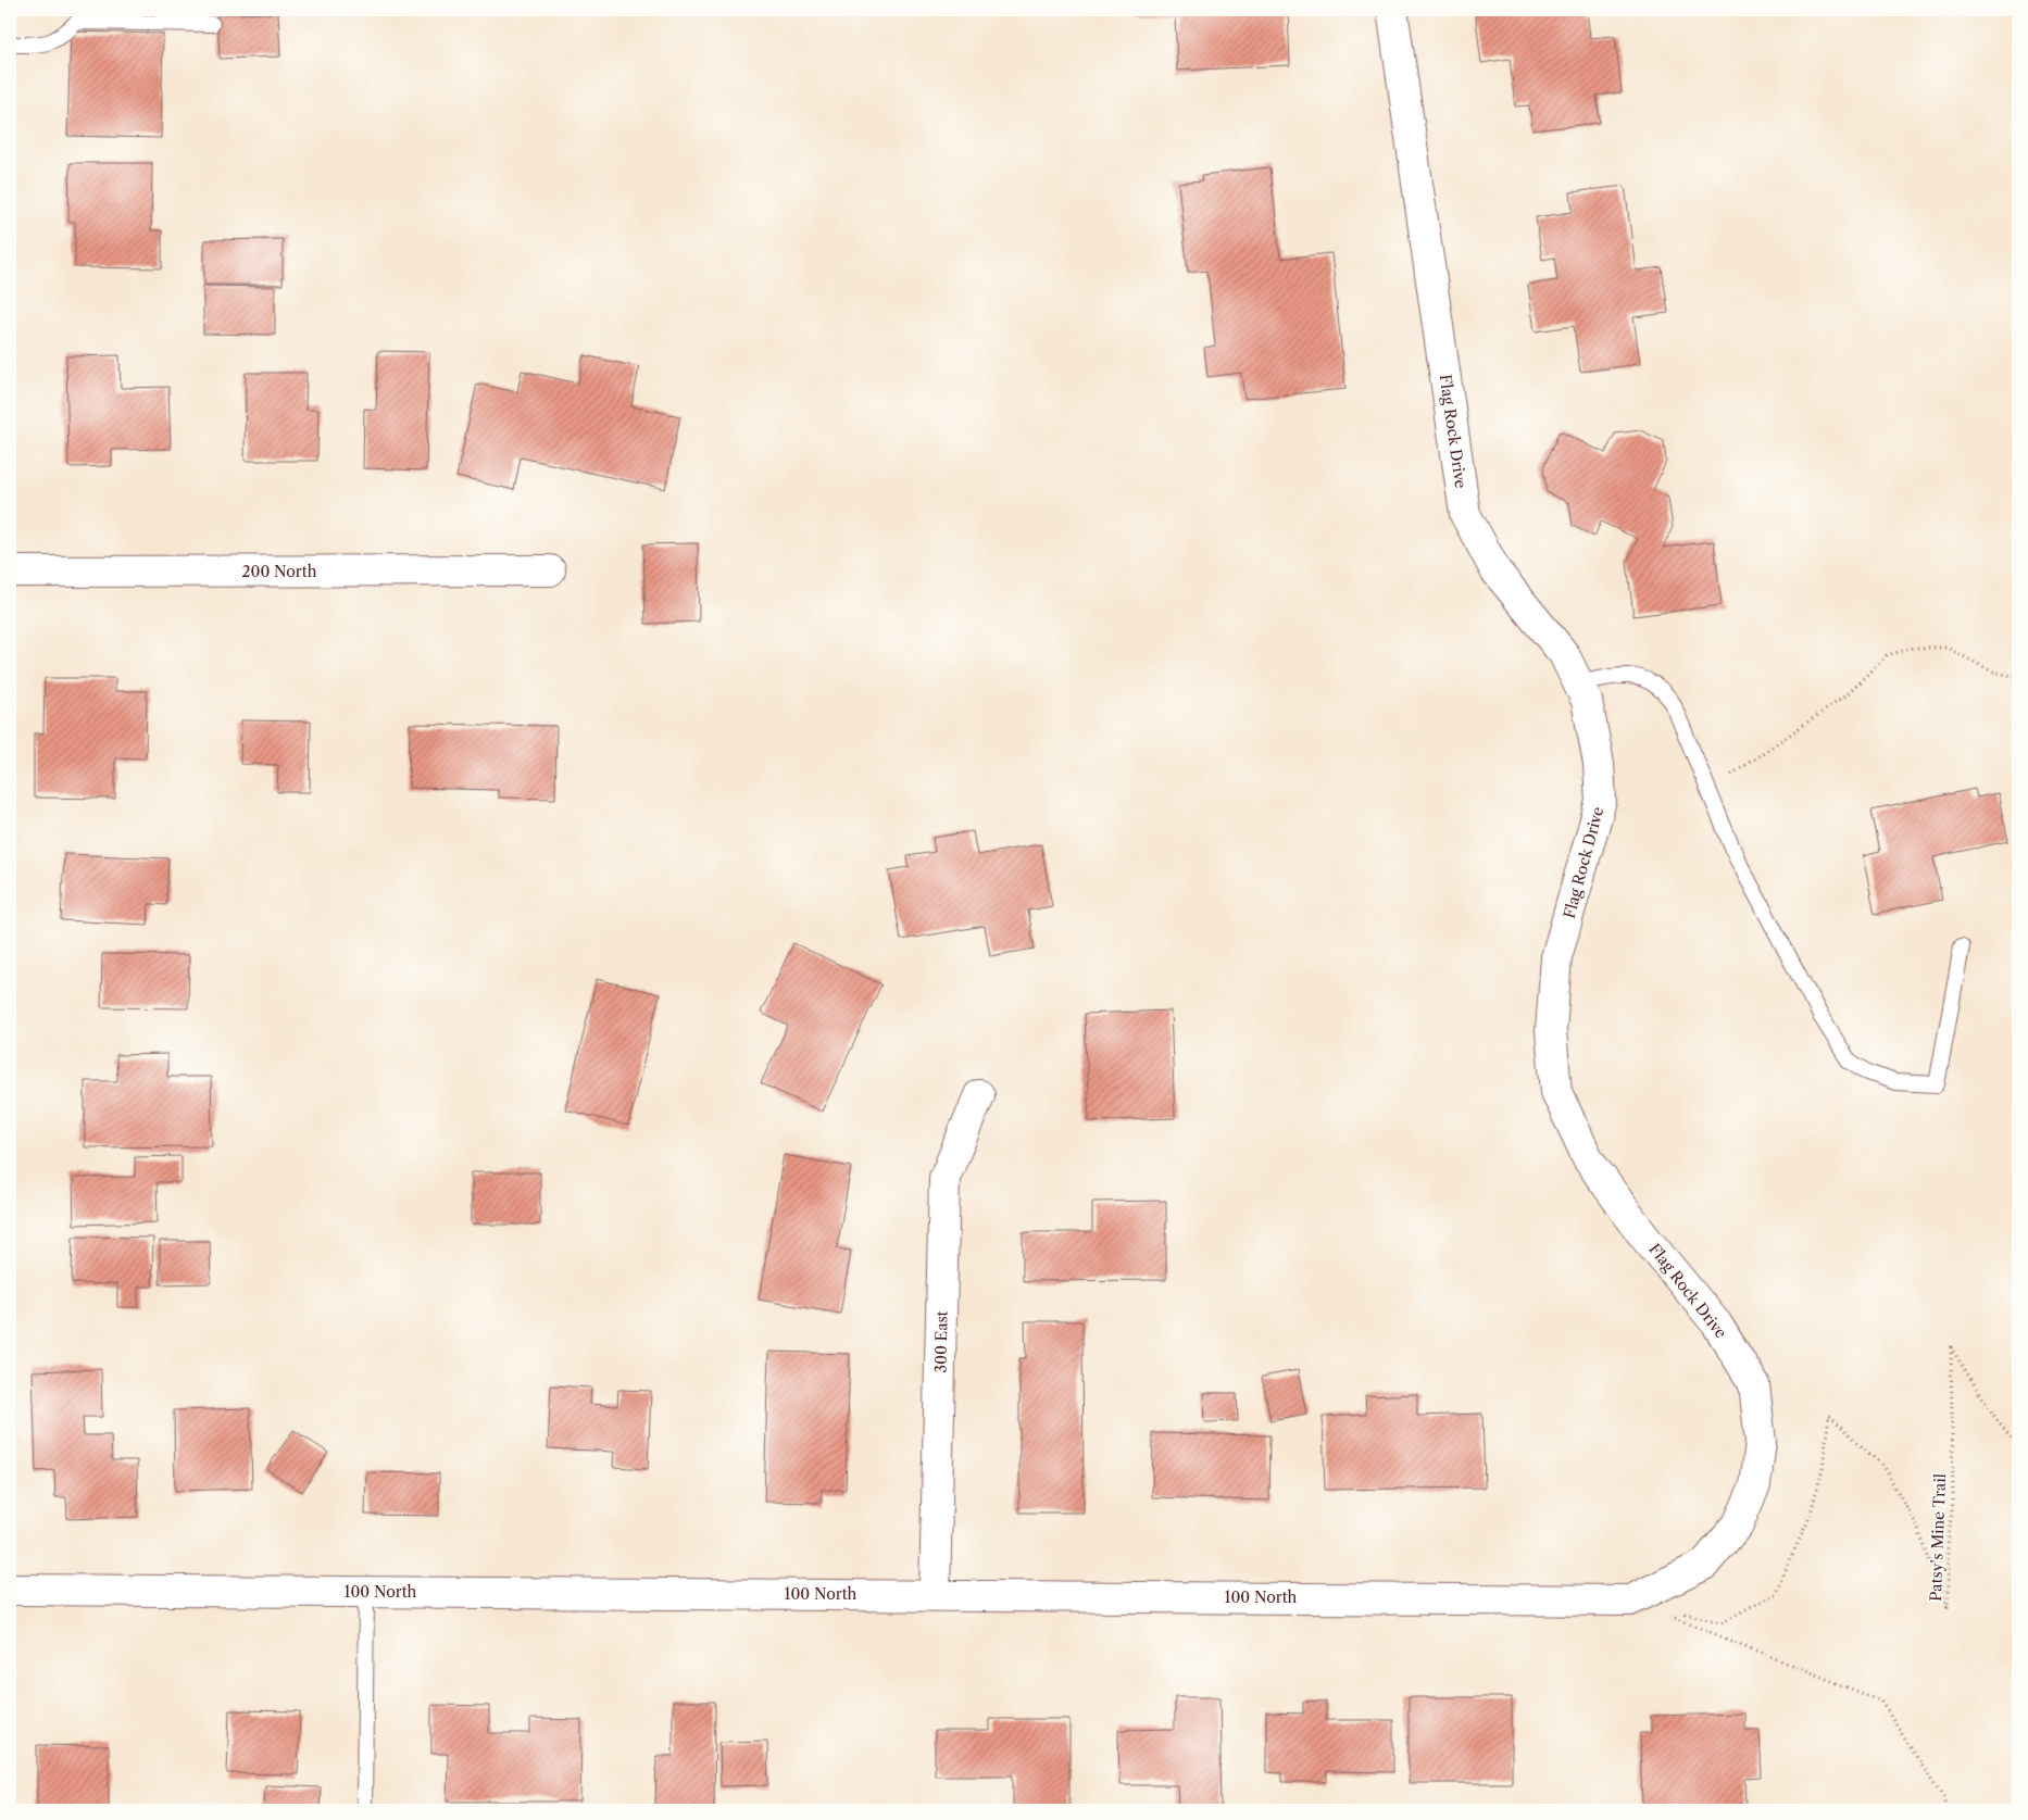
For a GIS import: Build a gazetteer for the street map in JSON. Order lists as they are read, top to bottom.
{
  "streets": {
    "street": [
      "Flag Rock Drive",
      "200 North",
      "300 East",
      "100 North"
    ],
    "path": ["Patsy's Mine Trail"]
  },
  "crossings": [
    ["Flag Rock Drive", "100 North"],
    ["300 East", "100 North"]
  ]
}
